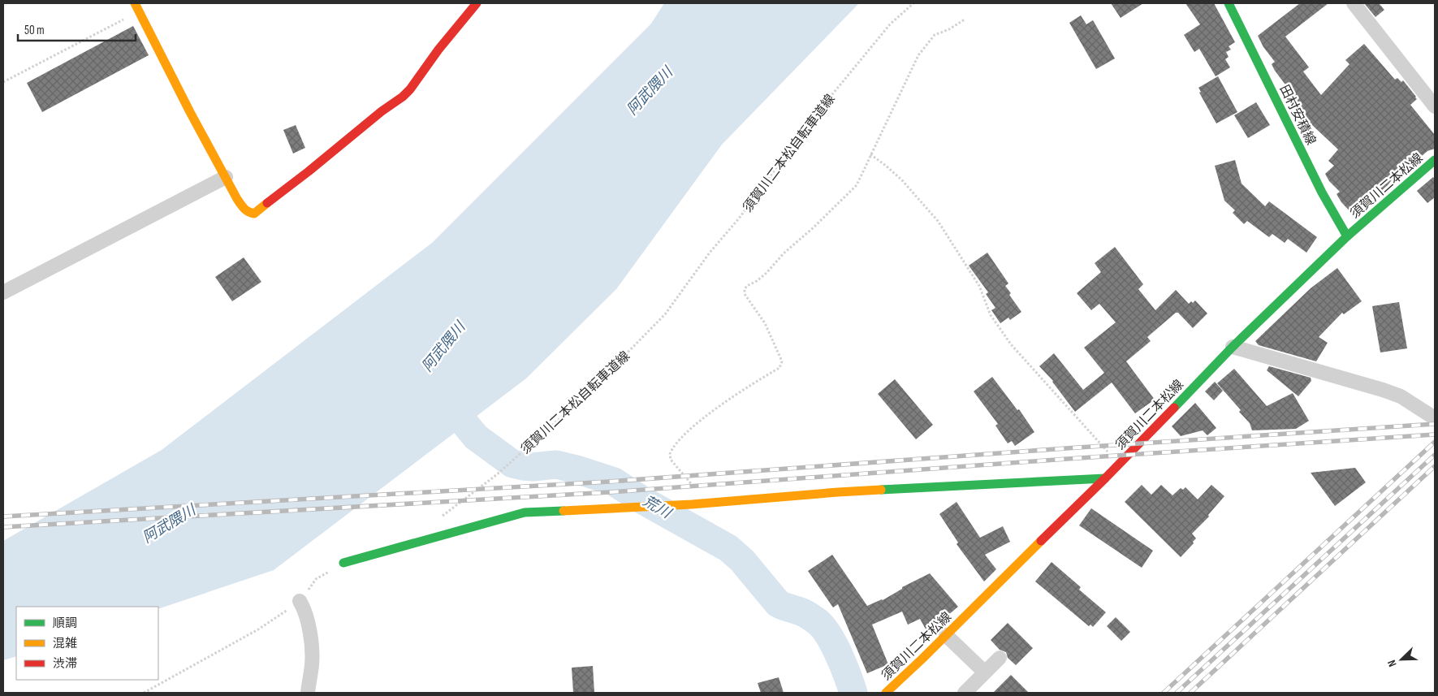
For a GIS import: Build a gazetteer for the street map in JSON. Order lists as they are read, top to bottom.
{
  "streets": {
    "street": ["田村安積線", "須賀川二本松線"],
    "path": ["須賀川二本松自転車道線"]
  },
  "crossings": [
    ["田村安積線", "須賀川二本松線"]
  ],
  "water": ["阿武隈川", "荒川"],
  "legend": ["順調", "混雑", "渋滞"],
  "scale_bar": "50 m",
  "north": "bottom left"
}
